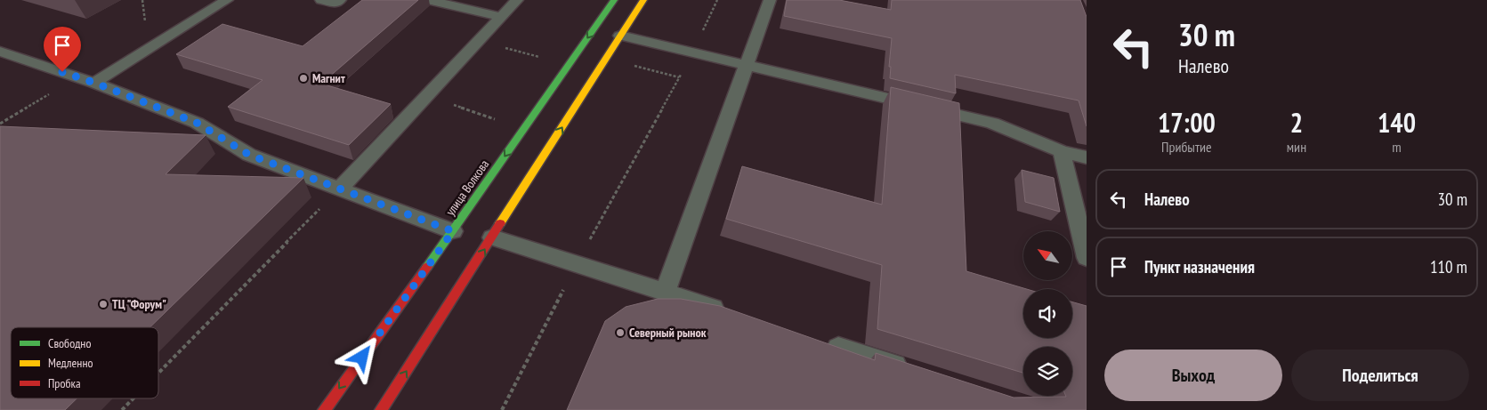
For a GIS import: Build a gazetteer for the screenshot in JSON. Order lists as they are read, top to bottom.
{
  "streets": {
    "main road": ["улица Волкова"]
  },
  "places": ["Магнит", "ТЦ \"Форум\"", "Северный рынок"],
  "legend": ["Свободно", "Медленно", "Пробка"],
  "north": "top left",
  "page": {
    "turn": ["30 m", "Налево"],
    "eta": [
      "17:00",
      "Прибытие",
      "2",
      "мин",
      "140",
      "m"
    ],
    "list": [
      {
        "name": "Налево",
        "value": "30 m"
      },
      {
        "name": "Пункт назначения",
        "value": "110 m"
      }
    ],
    "buttons": ["Выход", "Поделиться"]
  }
}
